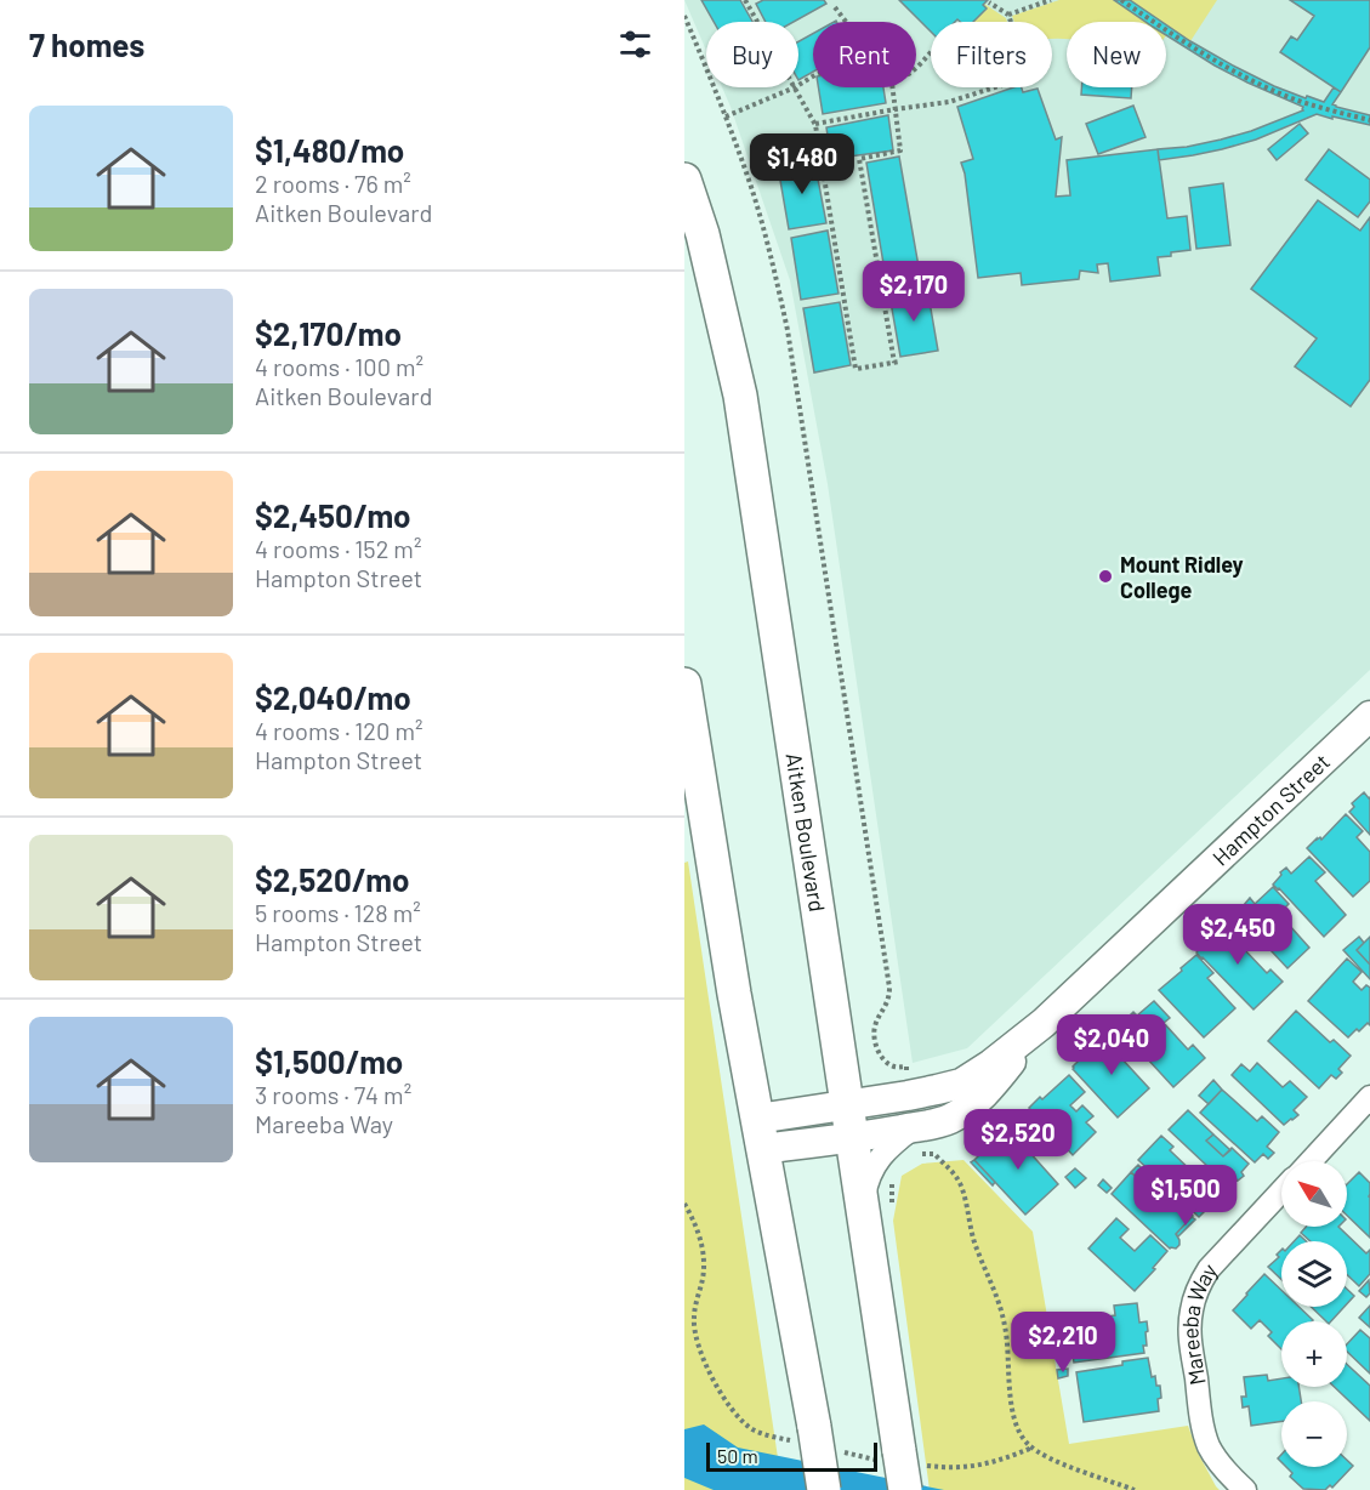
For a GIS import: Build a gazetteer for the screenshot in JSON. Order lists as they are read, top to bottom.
{
  "streets": {
    "main road": ["Aitken Boulevard"],
    "street": ["Hampton Street", "Mareeba Way"]
  },
  "crossings": [
    ["Hampton Street", "Aitken Boulevard"]
  ],
  "places": ["Mount Ridley College"],
  "scale_bar": "50 m",
  "north": "top left",
  "page": {
    "heading": "7 homes",
    "chip": [
      "Buy",
      "Rent",
      "Filters",
      "New"
    ],
    "list": [
      {
        "name": "$1,480/mo",
        "note": "2 rooms · 76 m² · Aitken Boulevard"
      },
      {
        "name": "$2,170/mo",
        "note": "4 rooms · 100 m² · Aitken Boulevard"
      },
      {
        "name": "$2,450/mo",
        "note": "4 rooms · 152 m² · Hampton Street"
      },
      {
        "name": "$2,040/mo",
        "note": "4 rooms · 120 m² · Hampton Street"
      },
      {
        "name": "$2,520/mo",
        "note": "5 rooms · 128 m² · Hampton Street"
      },
      {
        "name": "$1,500/mo",
        "note": "3 rooms · 74 m² · Mareeba Way"
      }
    ],
    "price": [
      "$1,480",
      "$2,170",
      "$2,450",
      "$2,040",
      "$2,520",
      "$1,500",
      "$2,210"
    ],
    "map_buttons": ["+", "−"],
    "scale": "50 m"
  }
}
